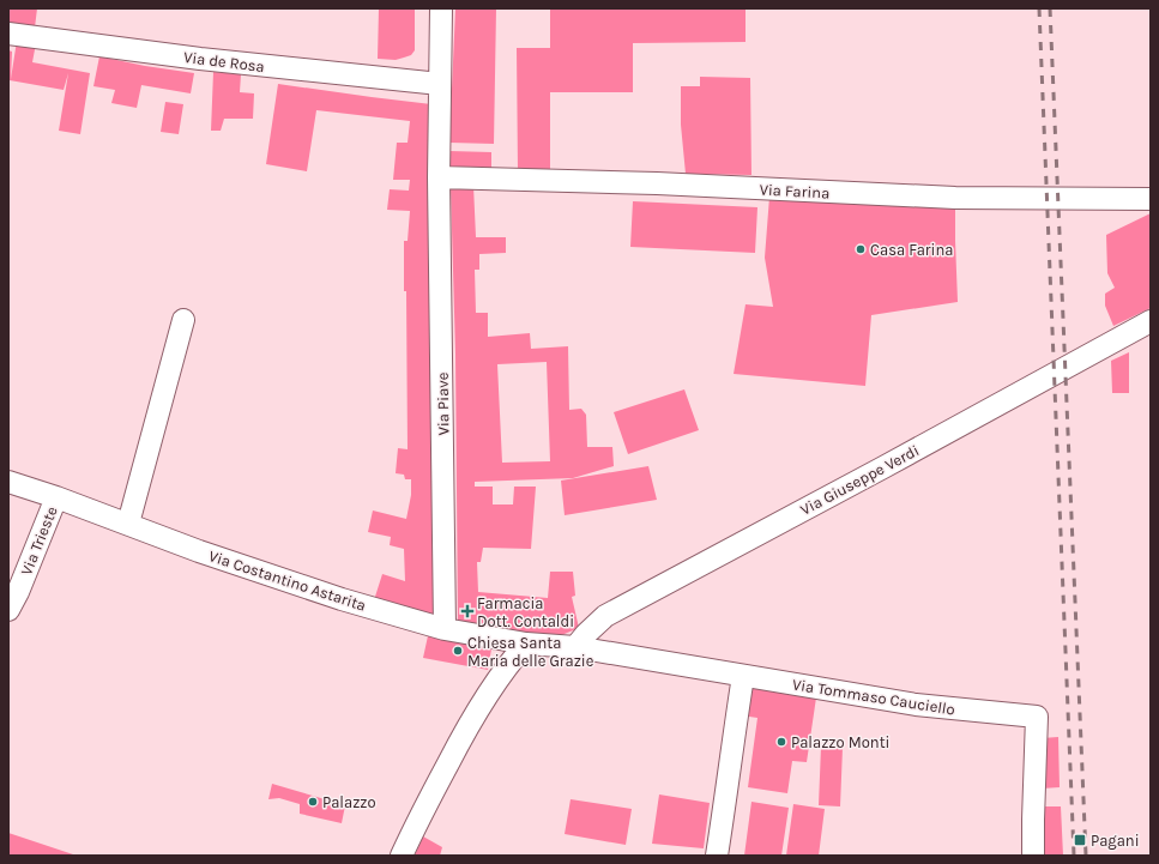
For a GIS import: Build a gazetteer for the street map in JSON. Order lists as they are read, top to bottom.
{
  "streets": {
    "street": [
      "Via de Rosa",
      "Via Farina",
      "Via Piave",
      "Via Giuseppe Verdi",
      "Via Trieste",
      "Via Costantino Astarita",
      "Via Tommaso Cauciello"
    ]
  },
  "crossings": [
    ["Via de Rosa", "Via Piave"],
    ["Via Farina", "Via Piave"],
    ["Via Piave", "Via Costantino Astarita"],
    ["Via Giuseppe Verdi", "Via Costantino Astarita"],
    ["Via Giuseppe Verdi", "Via Tommaso Cauciello"],
    ["Via Trieste", "Via Costantino Astarita"],
    ["Via Costantino Astarita", "Via Tommaso Cauciello"]
  ],
  "places": {
    "other": [
      "Casa Farina",
      "Chiesa Santa Maria delle Grazie",
      "Palazzo Monti",
      "Palazzo"
    ],
    "health": ["Farmacia Dott. Contaldi"],
    "transit": ["Pagani"]
  }
}
